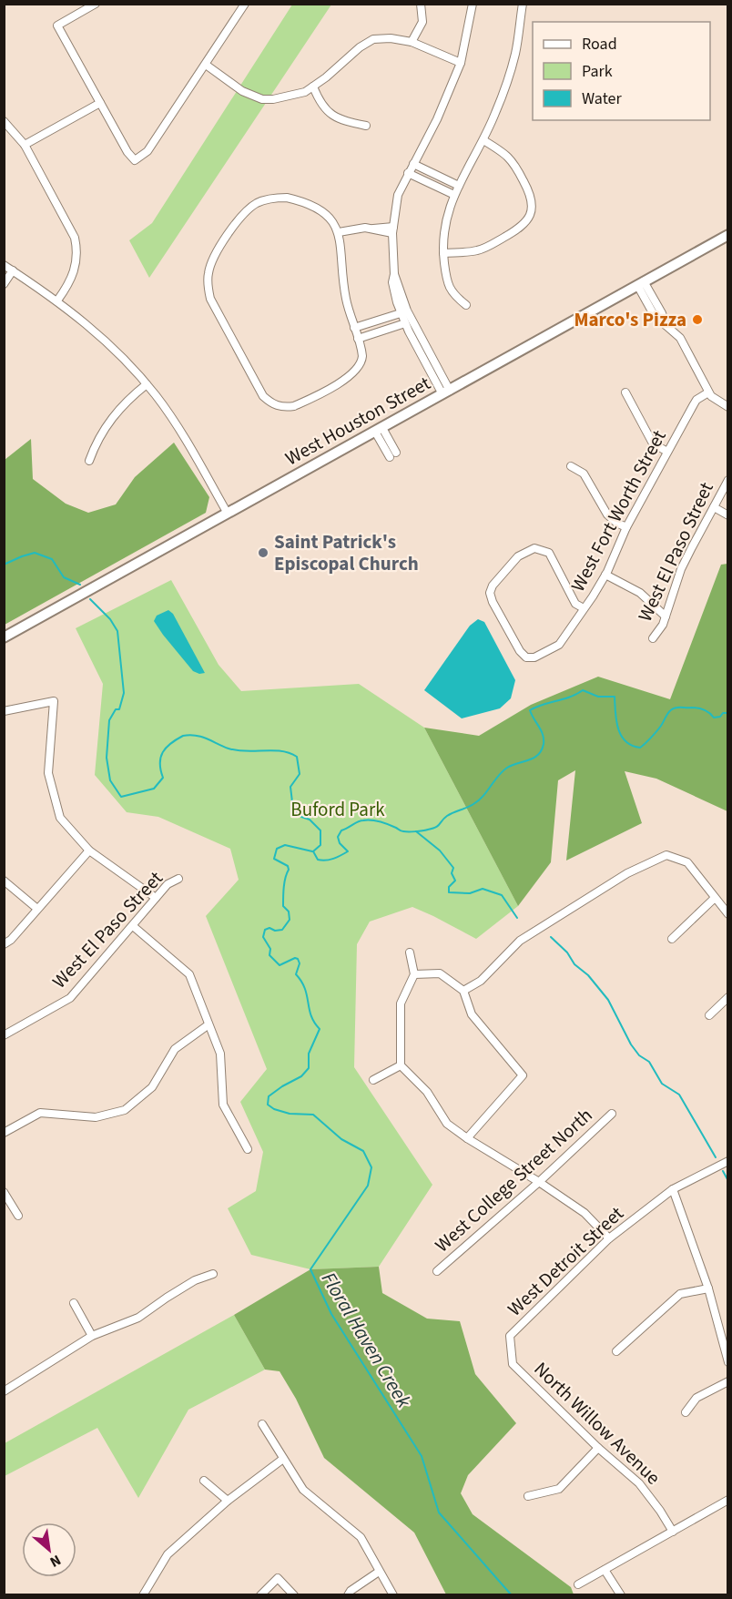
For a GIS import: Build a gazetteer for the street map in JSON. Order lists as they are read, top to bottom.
{
  "streets": {
    "main road": ["West Houston Street"],
    "street": [
      "West Fort Worth Street",
      "West El Paso Street",
      "West College Street North",
      "West Detroit Street",
      "North Willow Avenue"
    ]
  },
  "crossings": [
    ["West Detroit Street", "North Willow Avenue"]
  ],
  "water": ["Floral Haven Creek"],
  "parks": ["Buford Park"],
  "places": ["Marco's Pizza", "Saint Patrick's Episcopal Church"],
  "legend": ["Road", "Park", "Water"],
  "north": "bottom right"
}
